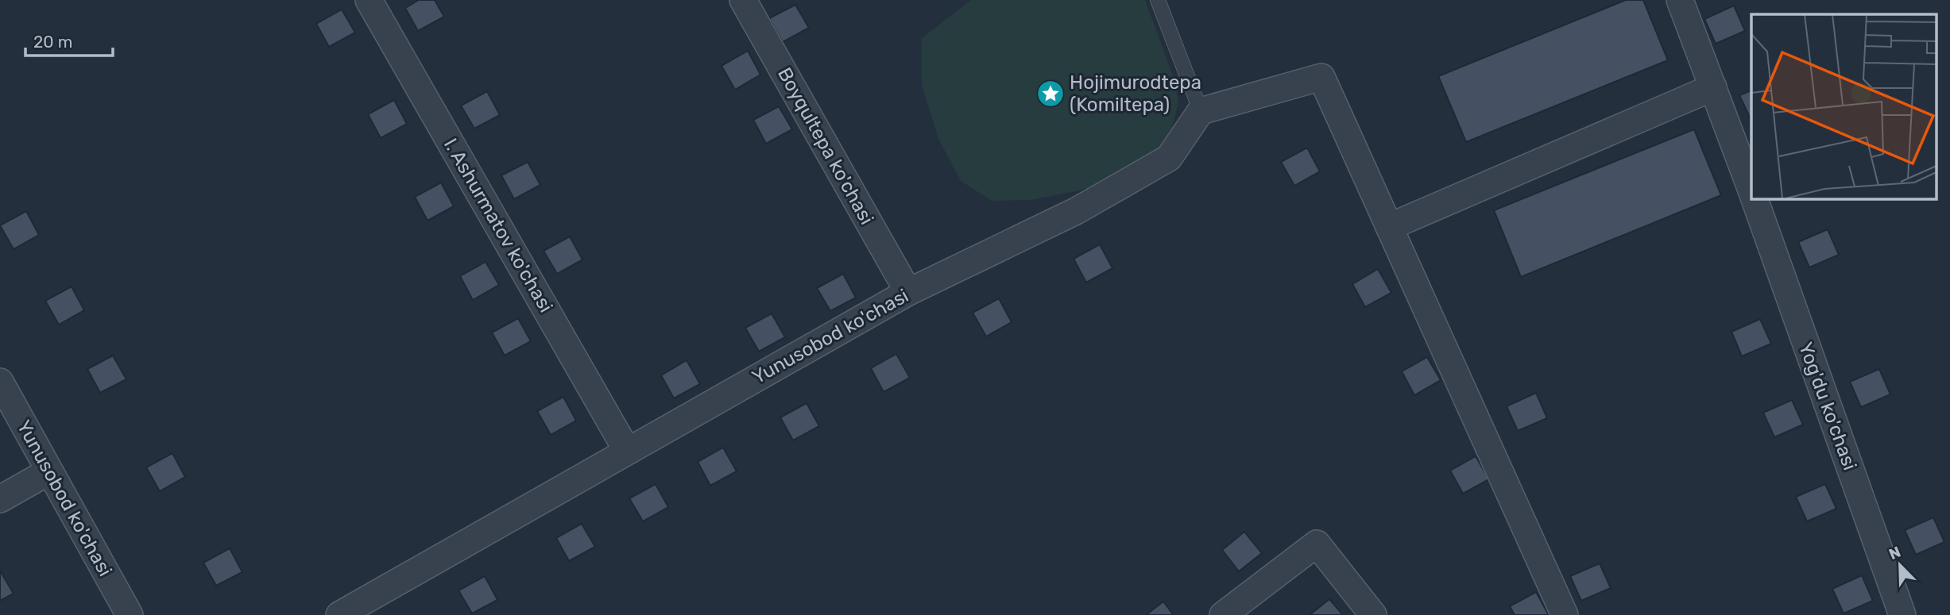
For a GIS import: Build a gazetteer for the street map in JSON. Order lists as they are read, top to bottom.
{
  "streets": {
    "street": [
      "Boyqultepa ko'chasi",
      "I. Ashurmatov ko'chasi",
      "Yunusobod ko'chasi",
      "Yog'du ko'chasi"
    ]
  },
  "crossings": [
    ["Boyqultepa ko'chasi", "Yunusobod ko'chasi"],
    ["I. Ashurmatov ko'chasi", "Yunusobod ko'chasi"]
  ],
  "places": {
    "place": ["Hojimurodtepa (Komiltepa)"]
  },
  "scale_bar": "20 m",
  "north": "top left"
}
